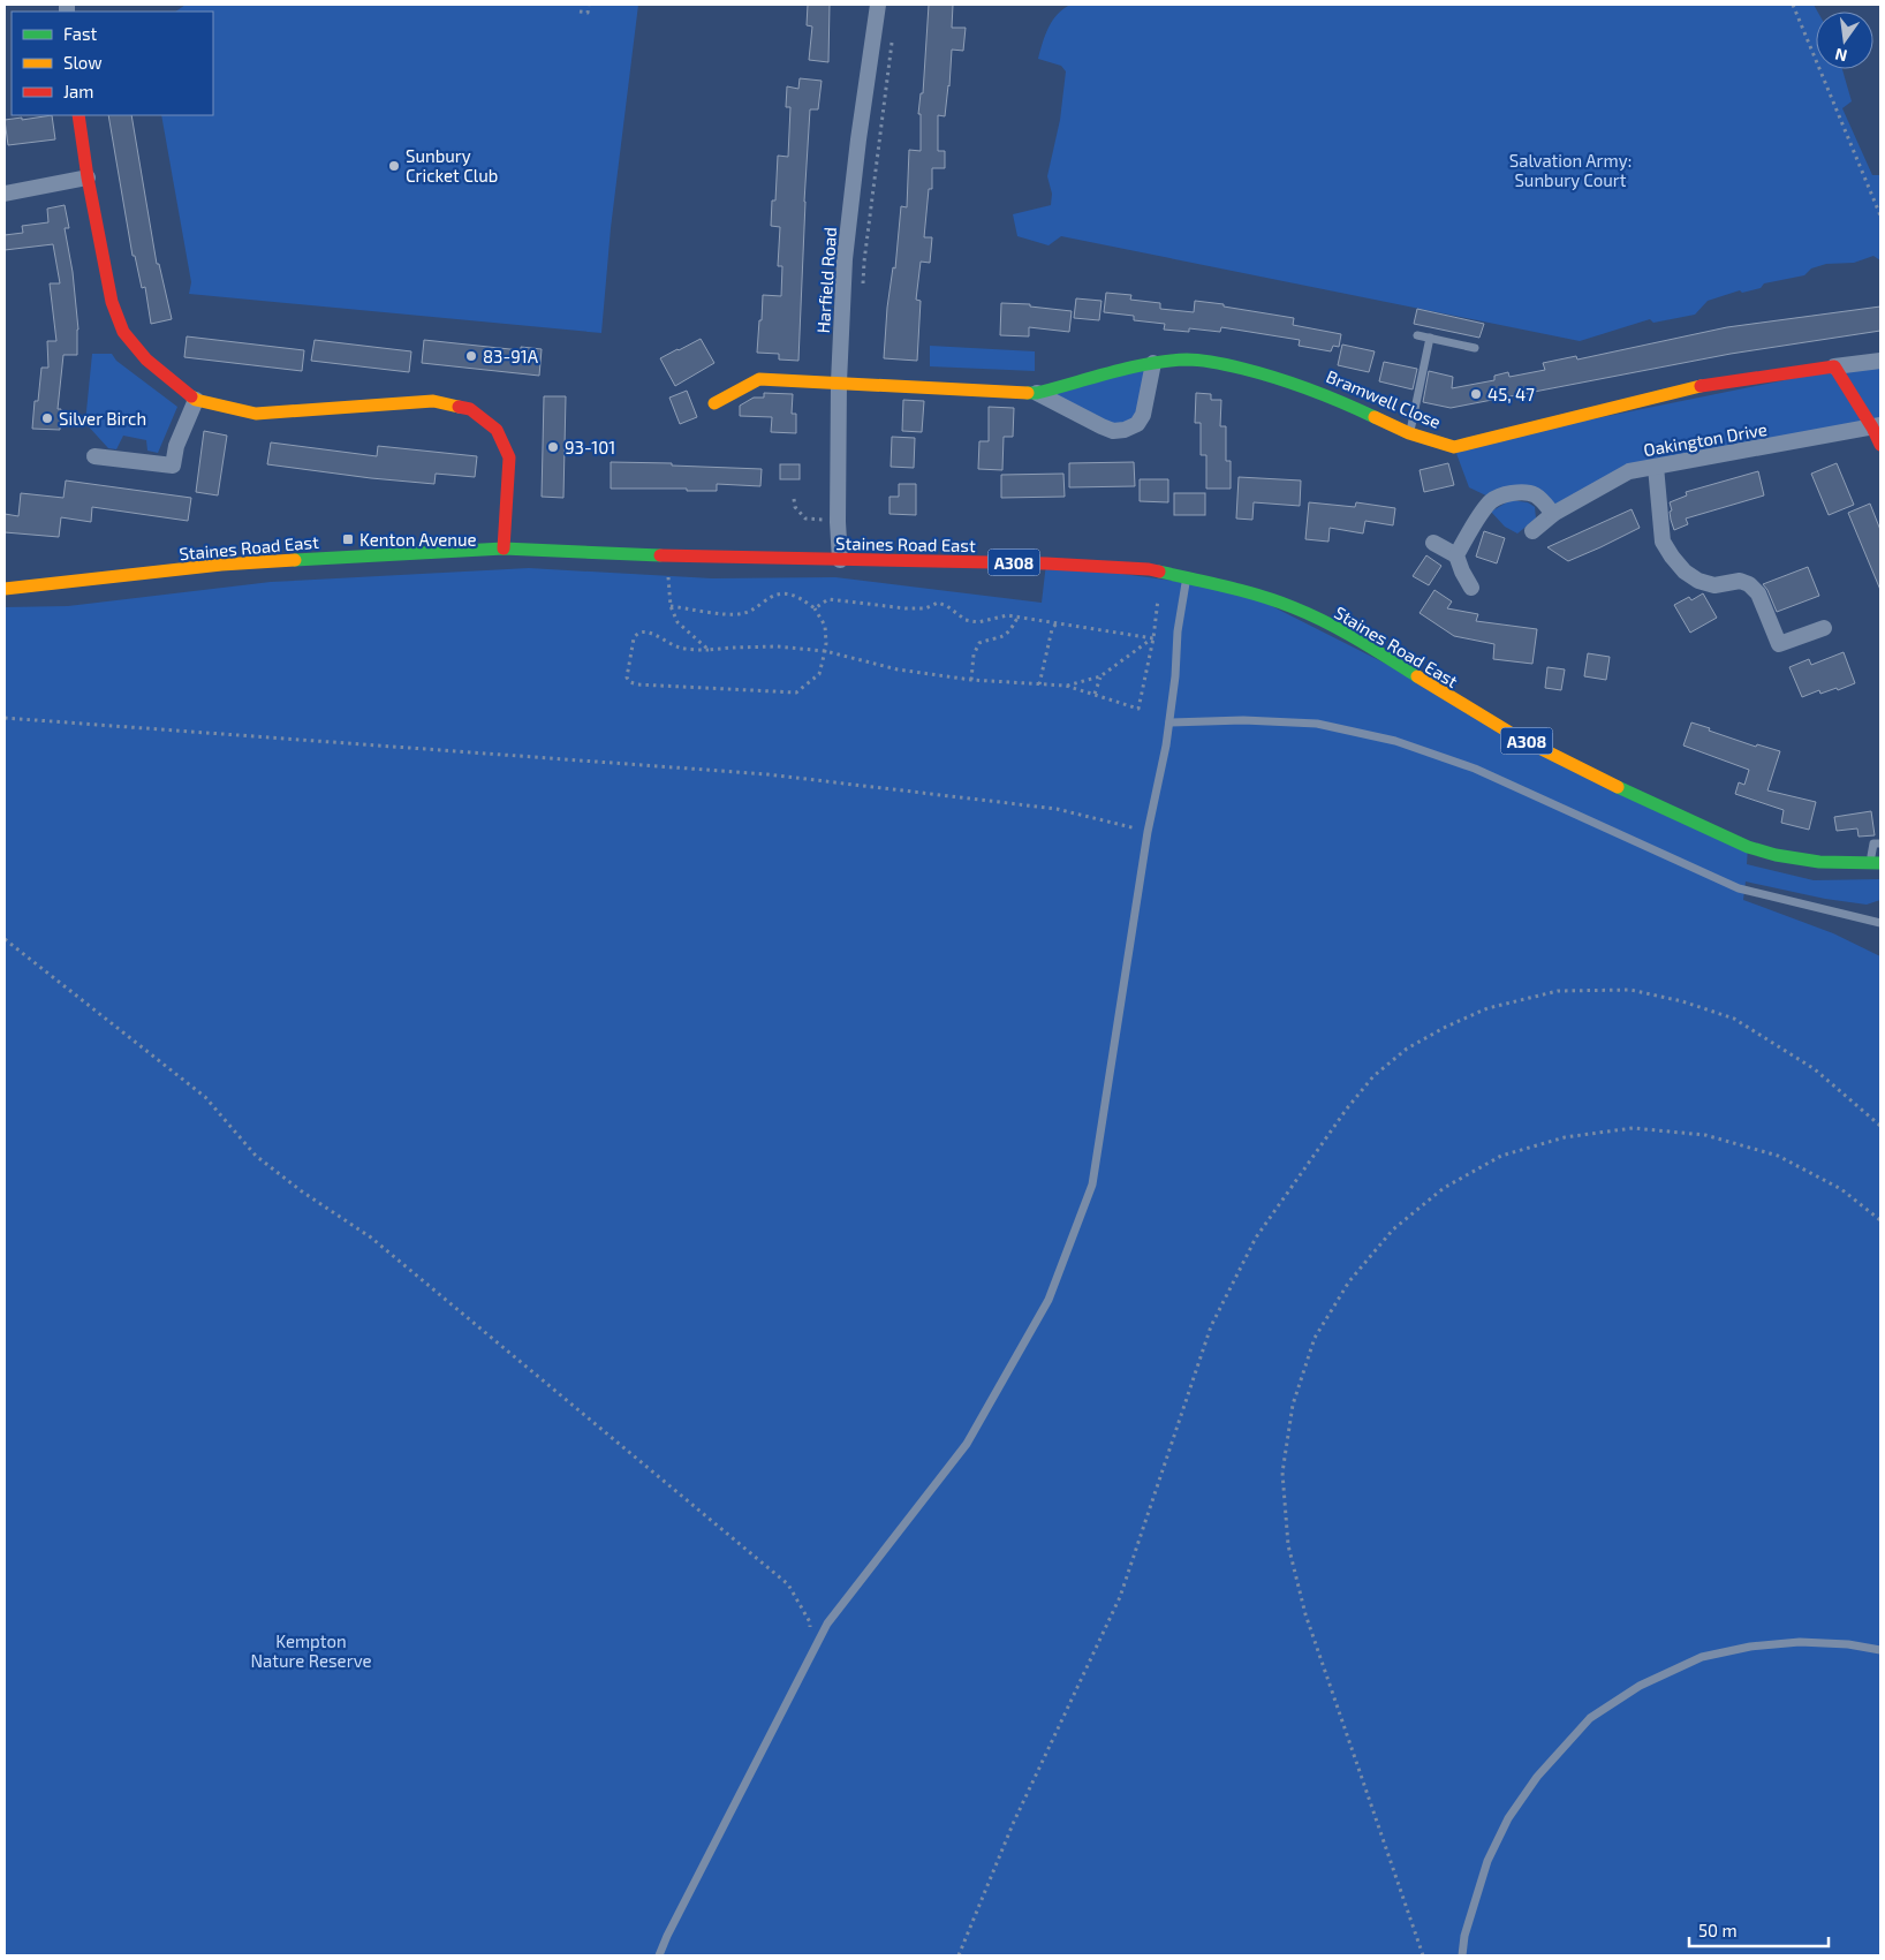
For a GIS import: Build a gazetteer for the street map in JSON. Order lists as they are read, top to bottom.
{
  "streets": {
    "main road": ["Bramwell Close", "Staines Road East", "A308"],
    "street": ["Harfield Road", "Oakington Drive"]
  },
  "crossings": [
    ["Harfield Road", "Bramwell Close"],
    ["Harfield Road", "Staines Road East"]
  ],
  "parks": ["Salvation Army: Sunbury Court", "Kempton Nature Reserve"],
  "places": {
    "other": [
      "Sunbury Cricket Club",
      "83-91A",
      "45, 47",
      "Silver Birch",
      "93-101"
    ],
    "transit": ["Kenton Avenue"]
  },
  "legend": ["Fast", "Slow", "Jam"],
  "scale_bar": "50 m",
  "north": "bottom"
}
